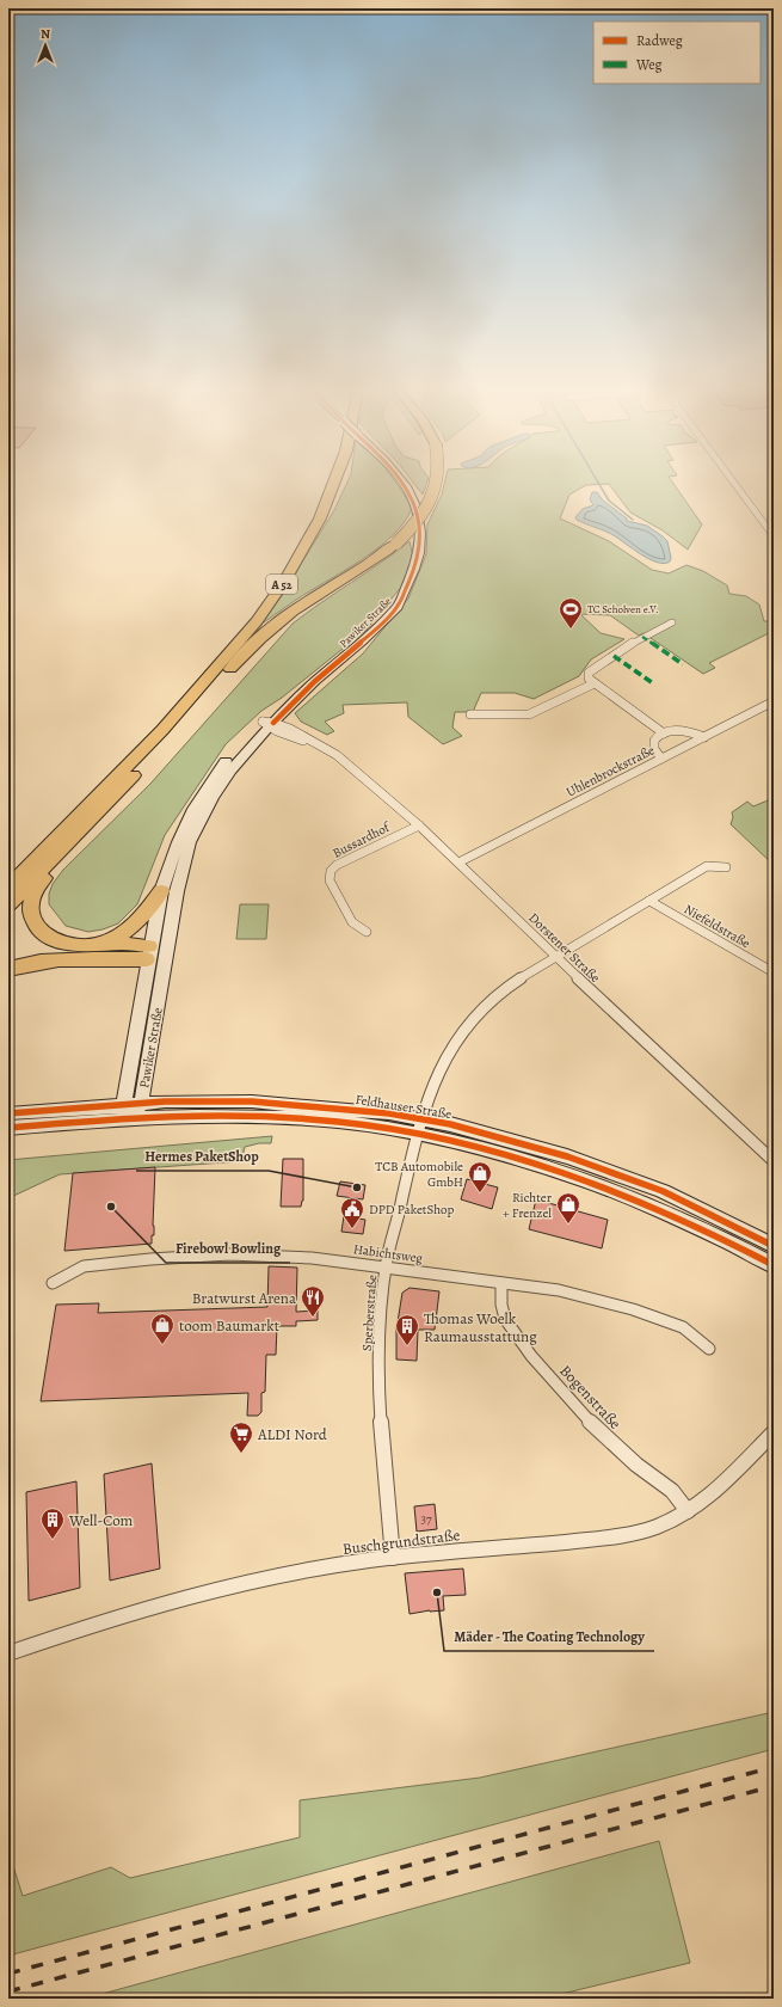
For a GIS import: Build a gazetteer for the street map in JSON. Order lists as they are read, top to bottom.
{
  "streets": {
    "highway": ["A 52"],
    "street": [
      "Pawiker Straße",
      "Uhlenbrockstraße",
      "Bussardhof",
      "Niefeldstraße",
      "Dorstener Straße",
      "Feldhauser Straße",
      "Habichtsweg",
      "Sperberstraße",
      "Bogenstraße",
      "Buschgrundstraße"
    ]
  },
  "crossings": [
    ["Pawiker Straße", "Dorstener Straße"],
    ["Pawiker Straße", "Feldhauser Straße"],
    ["Uhlenbrockstraße", "Dorstener Straße"],
    ["Bussardhof", "Dorstener Straße"],
    ["Dorstener Straße", "Sperberstraße"],
    ["Feldhauser Straße", "Sperberstraße"],
    ["Habichtsweg", "Sperberstraße"],
    ["Habichtsweg", "Bogenstraße"],
    ["Sperberstraße", "Buschgrundstraße"],
    ["Bogenstraße", "Buschgrundstraße"]
  ],
  "places": {
    "sports": ["TC Scholven e.V."],
    "other": ["Hermes PaketShop", "Firebowl Bowling", "Mäder - The Coating Technology"],
    "shop": ["TCB Automobile GmbH", "Richter + Frenzel", "toom Baumarkt"],
    "public building": ["DPD PaketShop"],
    "restaurant": ["Bratwurst Arena"],
    "building": ["Thomas Woelk Raumausstattung", "Well-Com"],
    "supermarket": ["ALDI Nord"]
  },
  "house_numbers": ["37"],
  "legend": ["Radweg", "Weg"],
  "north": "top"
}
